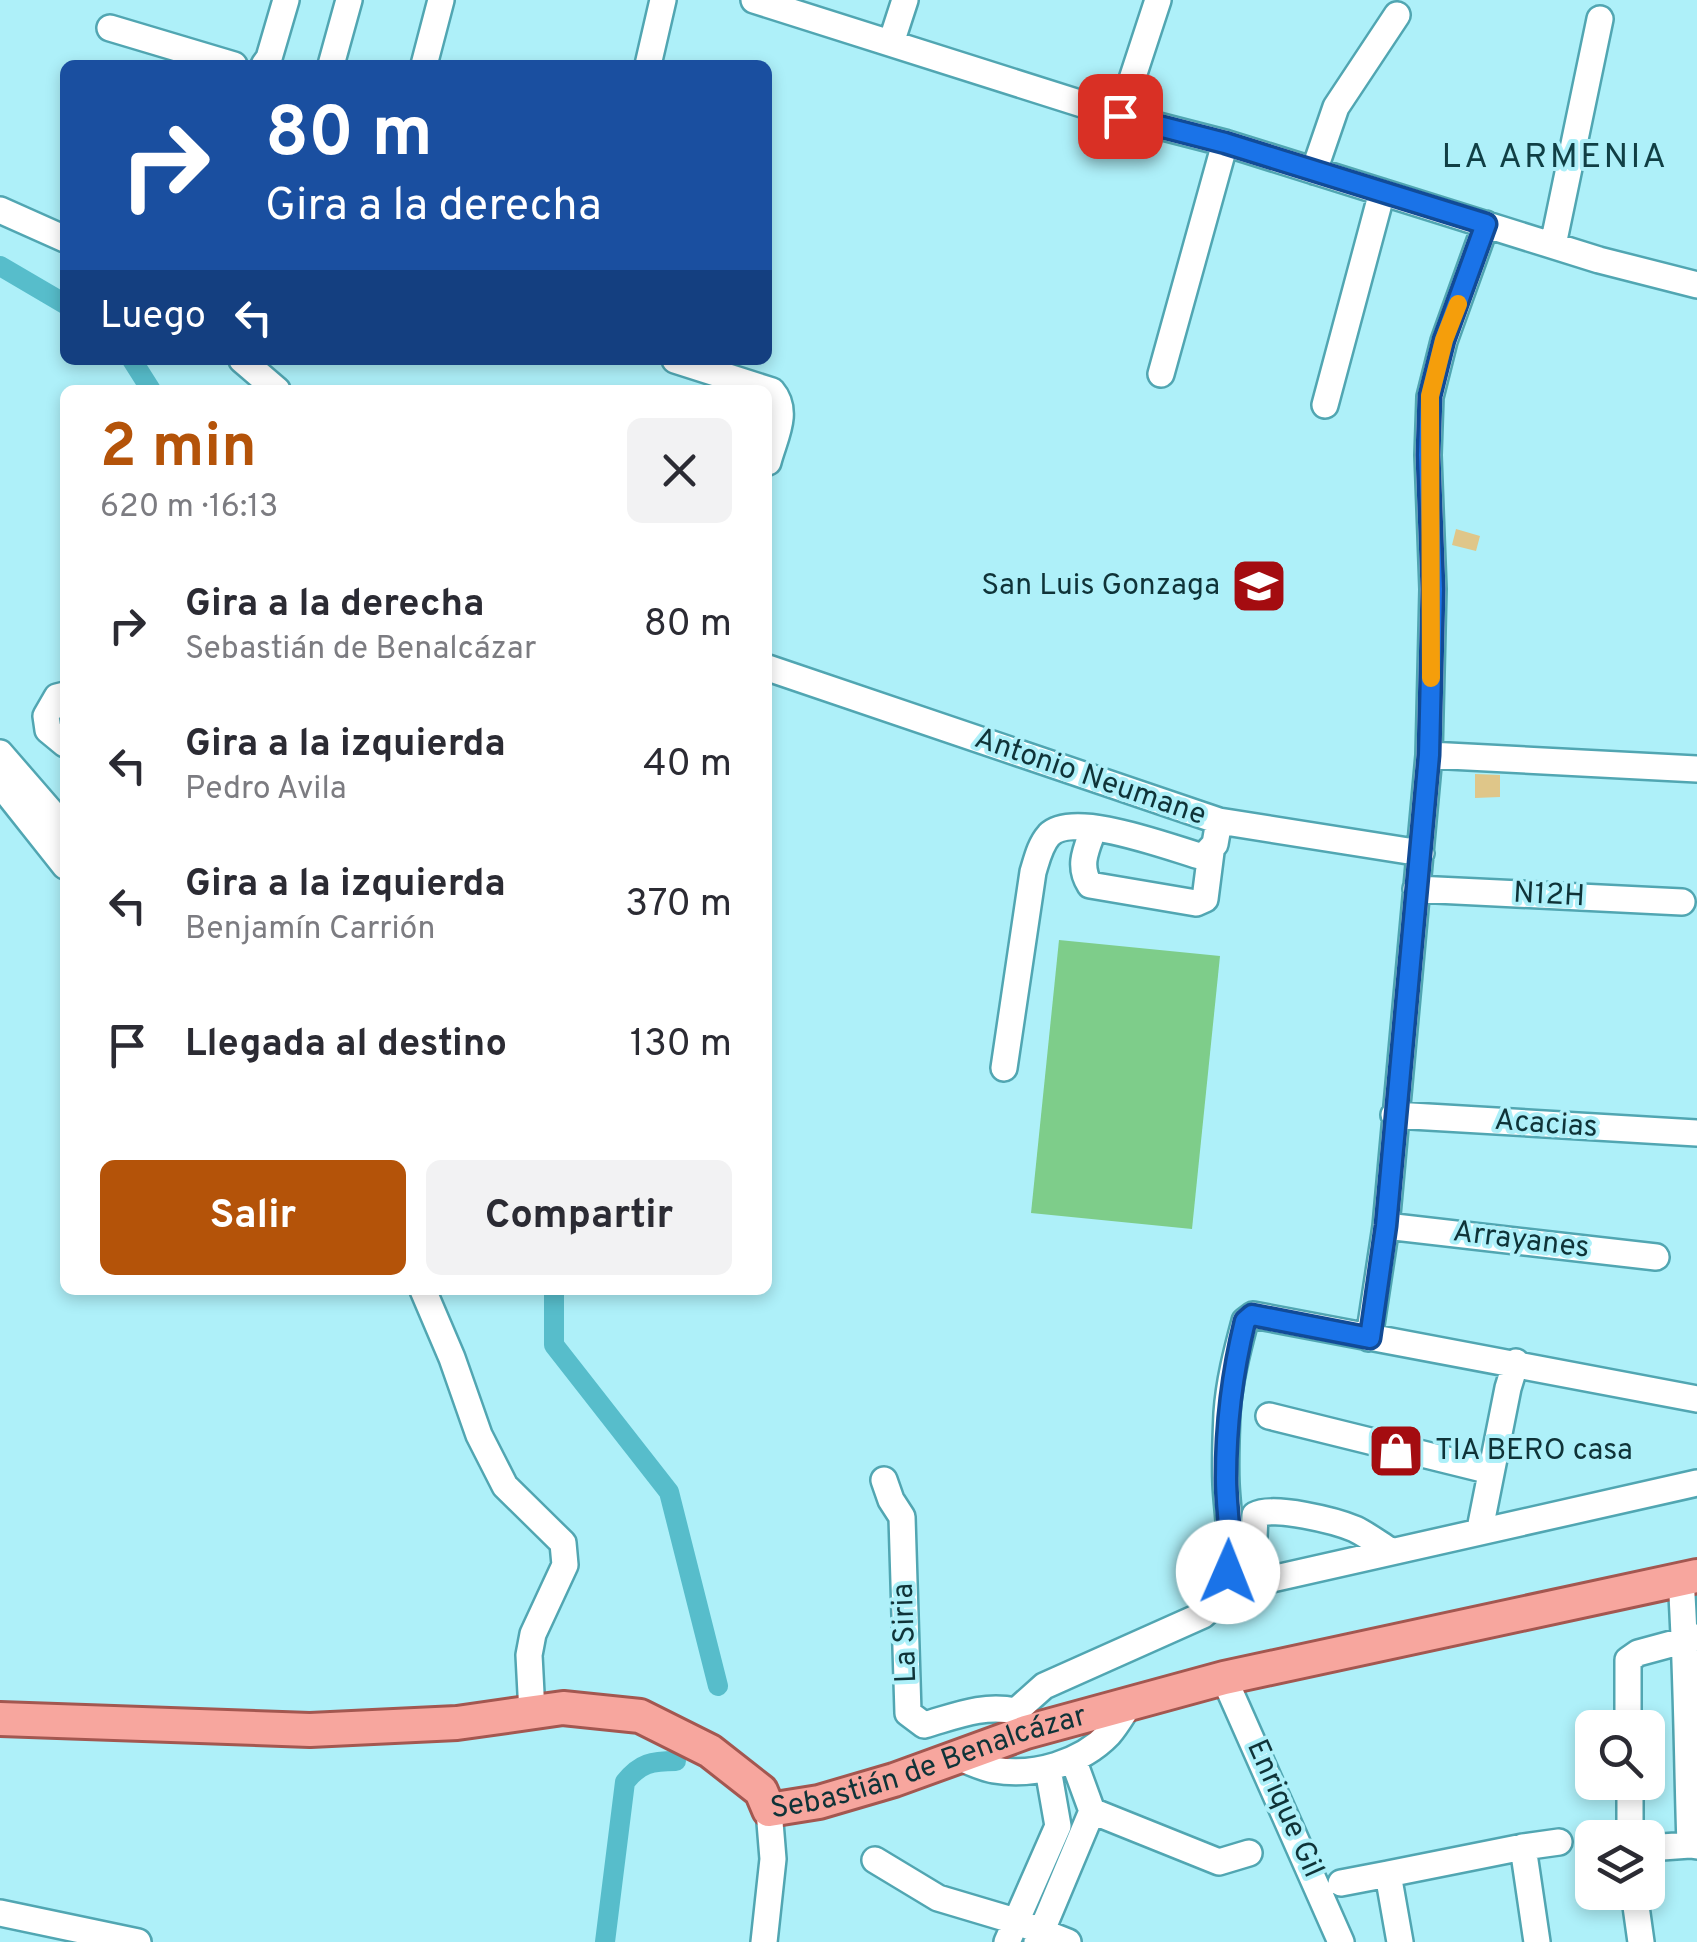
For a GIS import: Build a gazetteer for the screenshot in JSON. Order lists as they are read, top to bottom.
{
  "streets": {
    "main road": ["Sebastián de Benalcázar"],
    "street": [
      "Antonio Neumane",
      "N12H",
      "Acacias",
      "Arrayanes",
      "La Siria",
      "Enrique Gil"
    ]
  },
  "crossings": [
    ["La Siria", "Sebastián de Benalcázar"],
    ["Sebastián de Benalcázar", "Enrique Gil"]
  ],
  "districts": ["LA ARMENIA"],
  "places": {
    "school or university": ["San Luis Gonzaga"],
    "shop": ["TIA BERO casa"]
  },
  "page": {
    "turn": ["80 m", "Gira a la derecha"],
    "then": "Luego",
    "heading": ["2 min", "620 m · 16:13"],
    "list": [
      {
        "name": "Gira a la derecha",
        "note": "Sebastián de Benalcázar",
        "value": "80 m"
      },
      {
        "name": "Gira a la izquierda",
        "note": "Pedro Avila",
        "value": "40 m"
      },
      {
        "name": "Gira a la izquierda",
        "note": "Benjamín Carrión",
        "value": "370 m"
      },
      {
        "name": "Llegada al destino",
        "value": "130 m"
      }
    ],
    "buttons": ["Salir", "Compartir"]
  }
}
